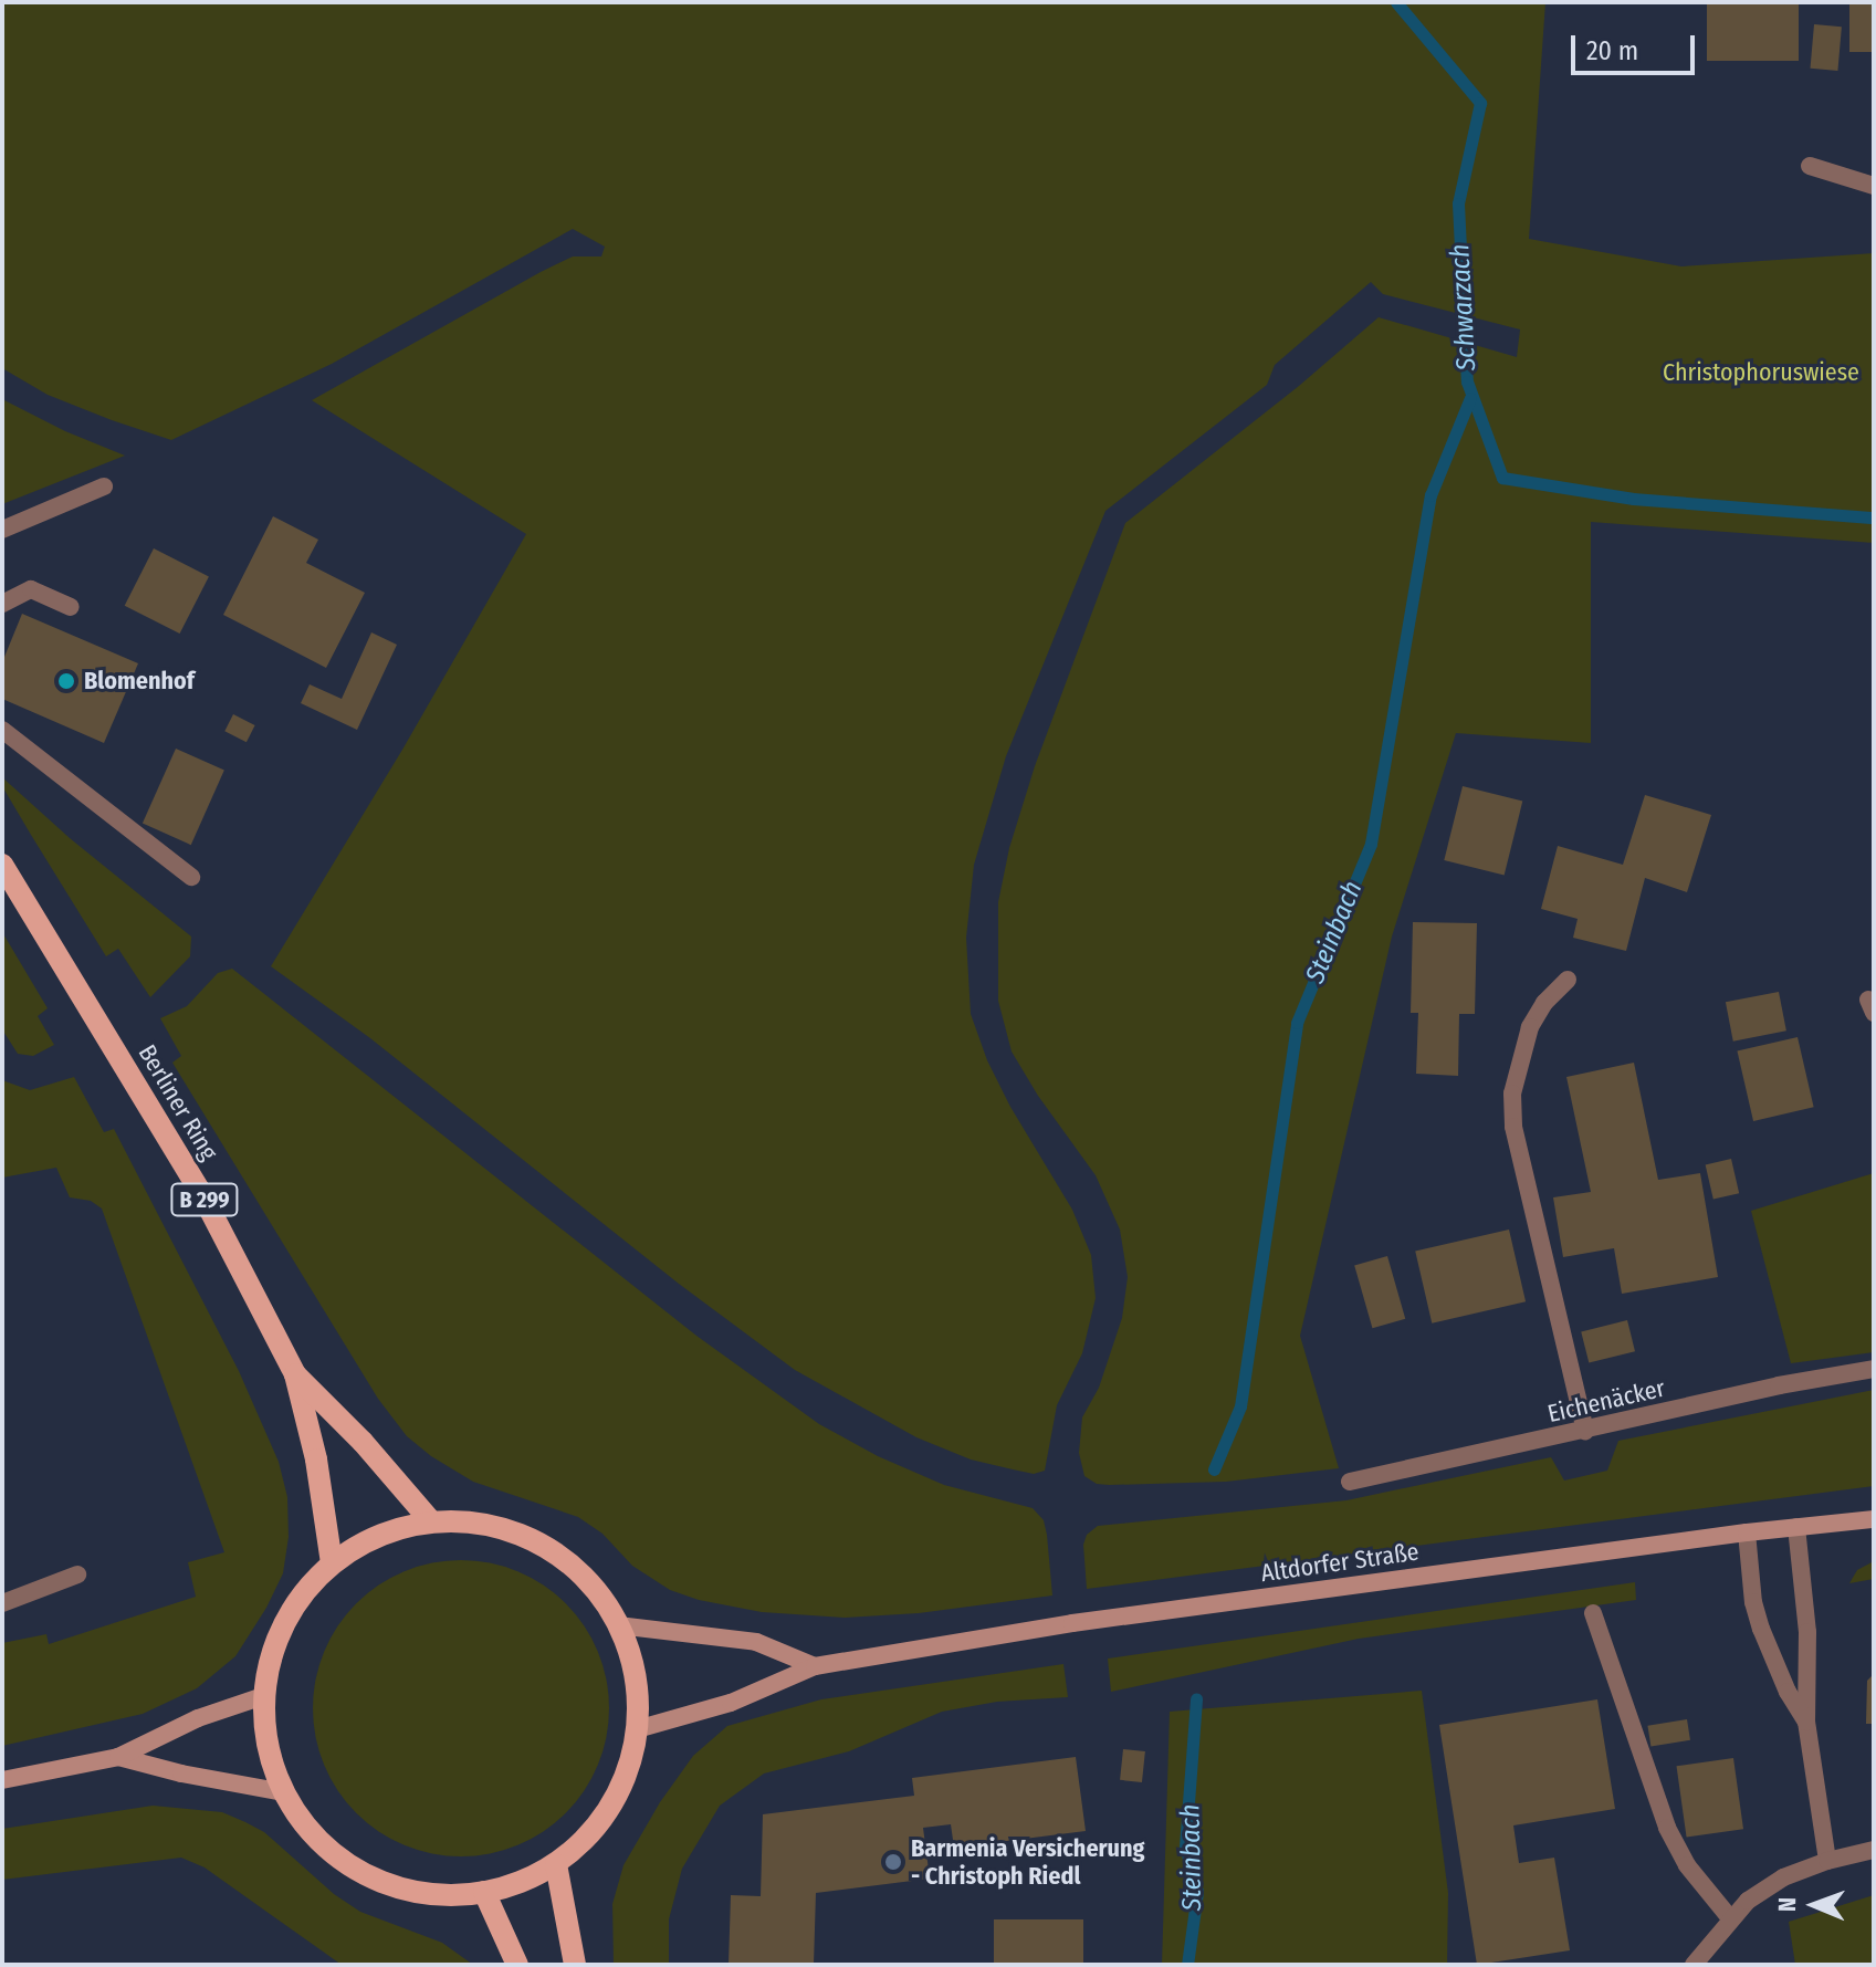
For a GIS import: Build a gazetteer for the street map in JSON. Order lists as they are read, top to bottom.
{
  "streets": {
    "main road": ["Berliner Ring", "B 299", "Altdorfer Straße"],
    "street": ["Eichenäcker"]
  },
  "water": ["Schwarzach", "Steinbach"],
  "parks": ["Christophoruswiese"],
  "places": ["Blomenhof", "Barmenia Versicherung - Christoph Riedl"],
  "scale_bar": "20 m",
  "north": "left"
}
